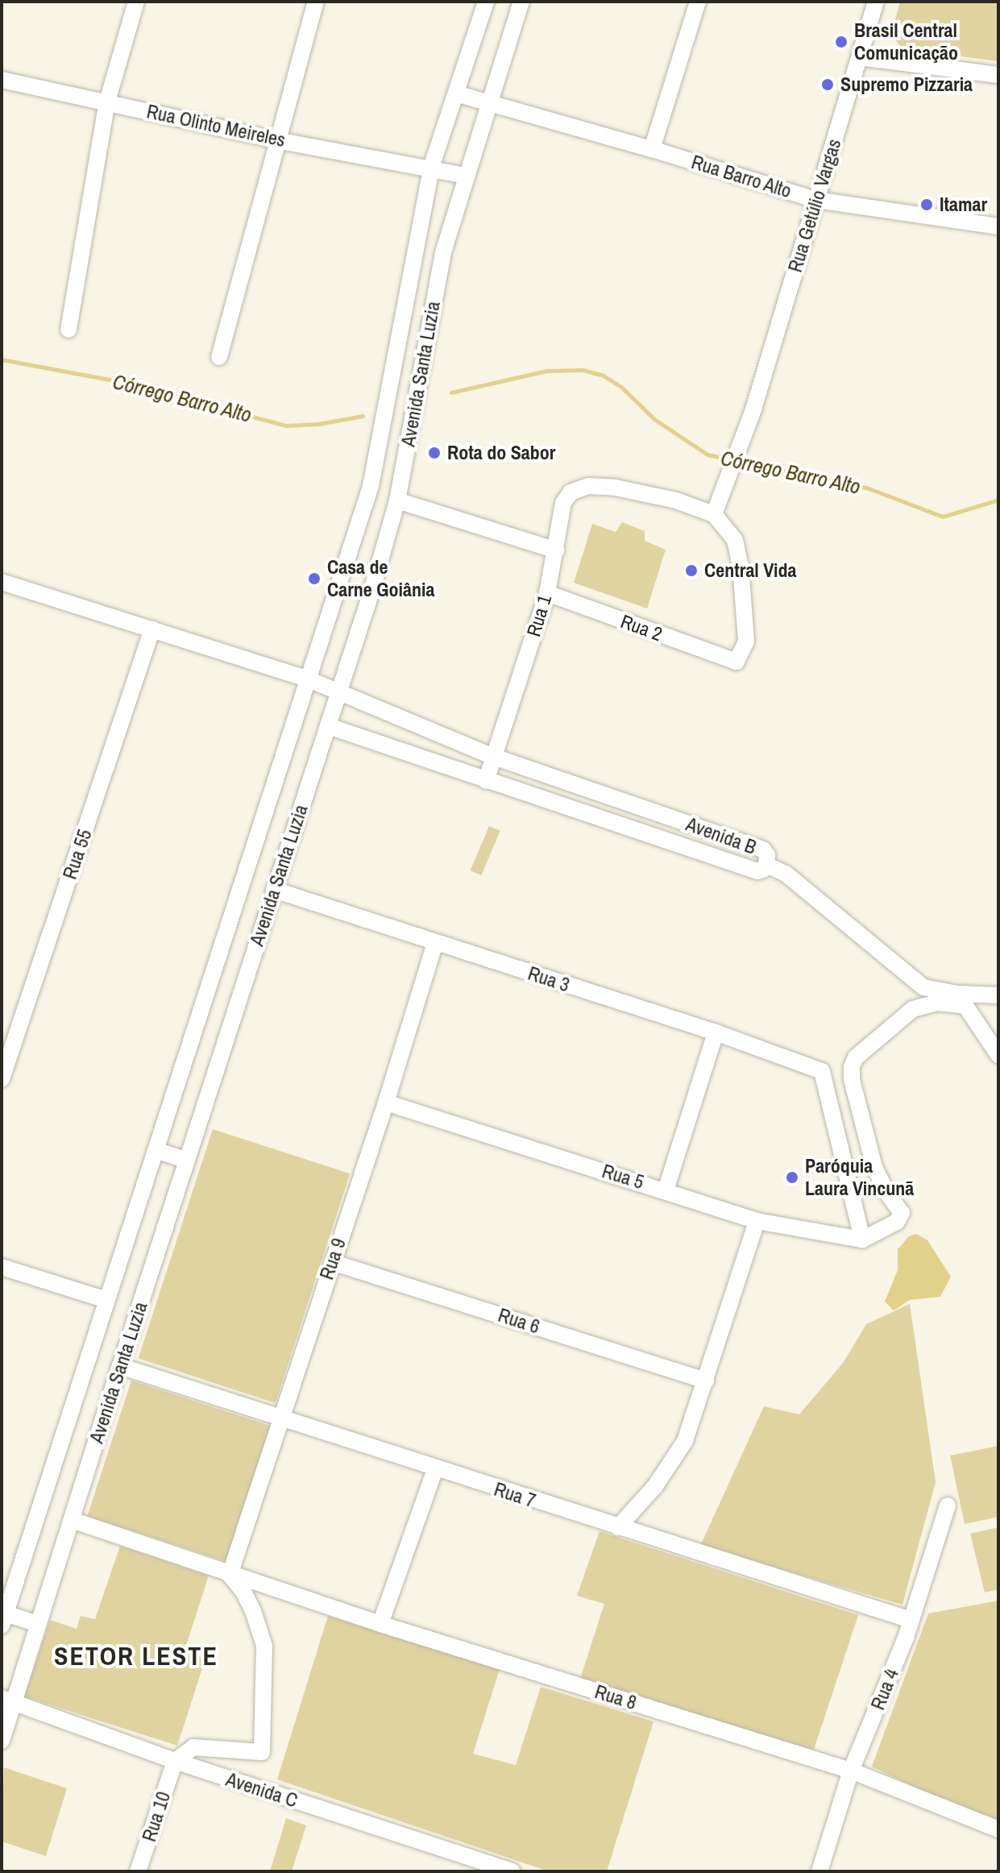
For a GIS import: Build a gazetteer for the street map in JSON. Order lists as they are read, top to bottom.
{
  "streets": {
    "street": [
      "Rua Olinto Meireles",
      "Rua Barro Alto",
      "Rua Getúlio Vargas",
      "Avenida Santa Luzia",
      "Rua 1",
      "Rua 2",
      "Avenida B",
      "Rua 55",
      "Rua 3",
      "Rua 5",
      "Rua 9",
      "Rua 6",
      "Rua 7",
      "Rua 4",
      "Rua 8",
      "Avenida C",
      "Rua 10"
    ]
  },
  "crossings": [
    ["Rua Olinto Meireles", "Avenida Santa Luzia"],
    ["Rua Barro Alto", "Rua Getúlio Vargas"],
    ["Rua Barro Alto", "Avenida Santa Luzia"],
    ["Rua Getúlio Vargas", "Rua 1"],
    ["Rua Getúlio Vargas", "Rua 2"],
    ["Avenida Santa Luzia", "Avenida B"],
    ["Avenida Santa Luzia", "Rua 3"],
    ["Avenida Santa Luzia", "Rua 7"],
    ["Avenida Santa Luzia", "Rua 8"],
    ["Avenida Santa Luzia", "Avenida C"],
    ["Rua 1", "Rua 2"],
    ["Rua 1", "Avenida B"],
    ["Avenida B", "Rua 55"],
    ["Rua 3", "Rua 5"],
    ["Rua 3", "Rua 9"],
    ["Rua 5", "Rua 9"],
    ["Rua 9", "Rua 6"],
    ["Rua 9", "Rua 7"],
    ["Rua 9", "Rua 8"],
    ["Rua 7", "Rua 4"],
    ["Rua 4", "Rua 8"],
    ["Avenida C", "Rua 10"]
  ],
  "districts": ["SETOR LESTE"],
  "water": ["Córrego Barro Alto"],
  "places": [
    "Brasil Central Comunicação",
    "Supremo Pizzaria",
    "Itamar",
    "Rota do Sabor",
    "Central Vida",
    "Casa de Carne Goiânia",
    "Paróquia Laura Vincunã"
  ]
}
